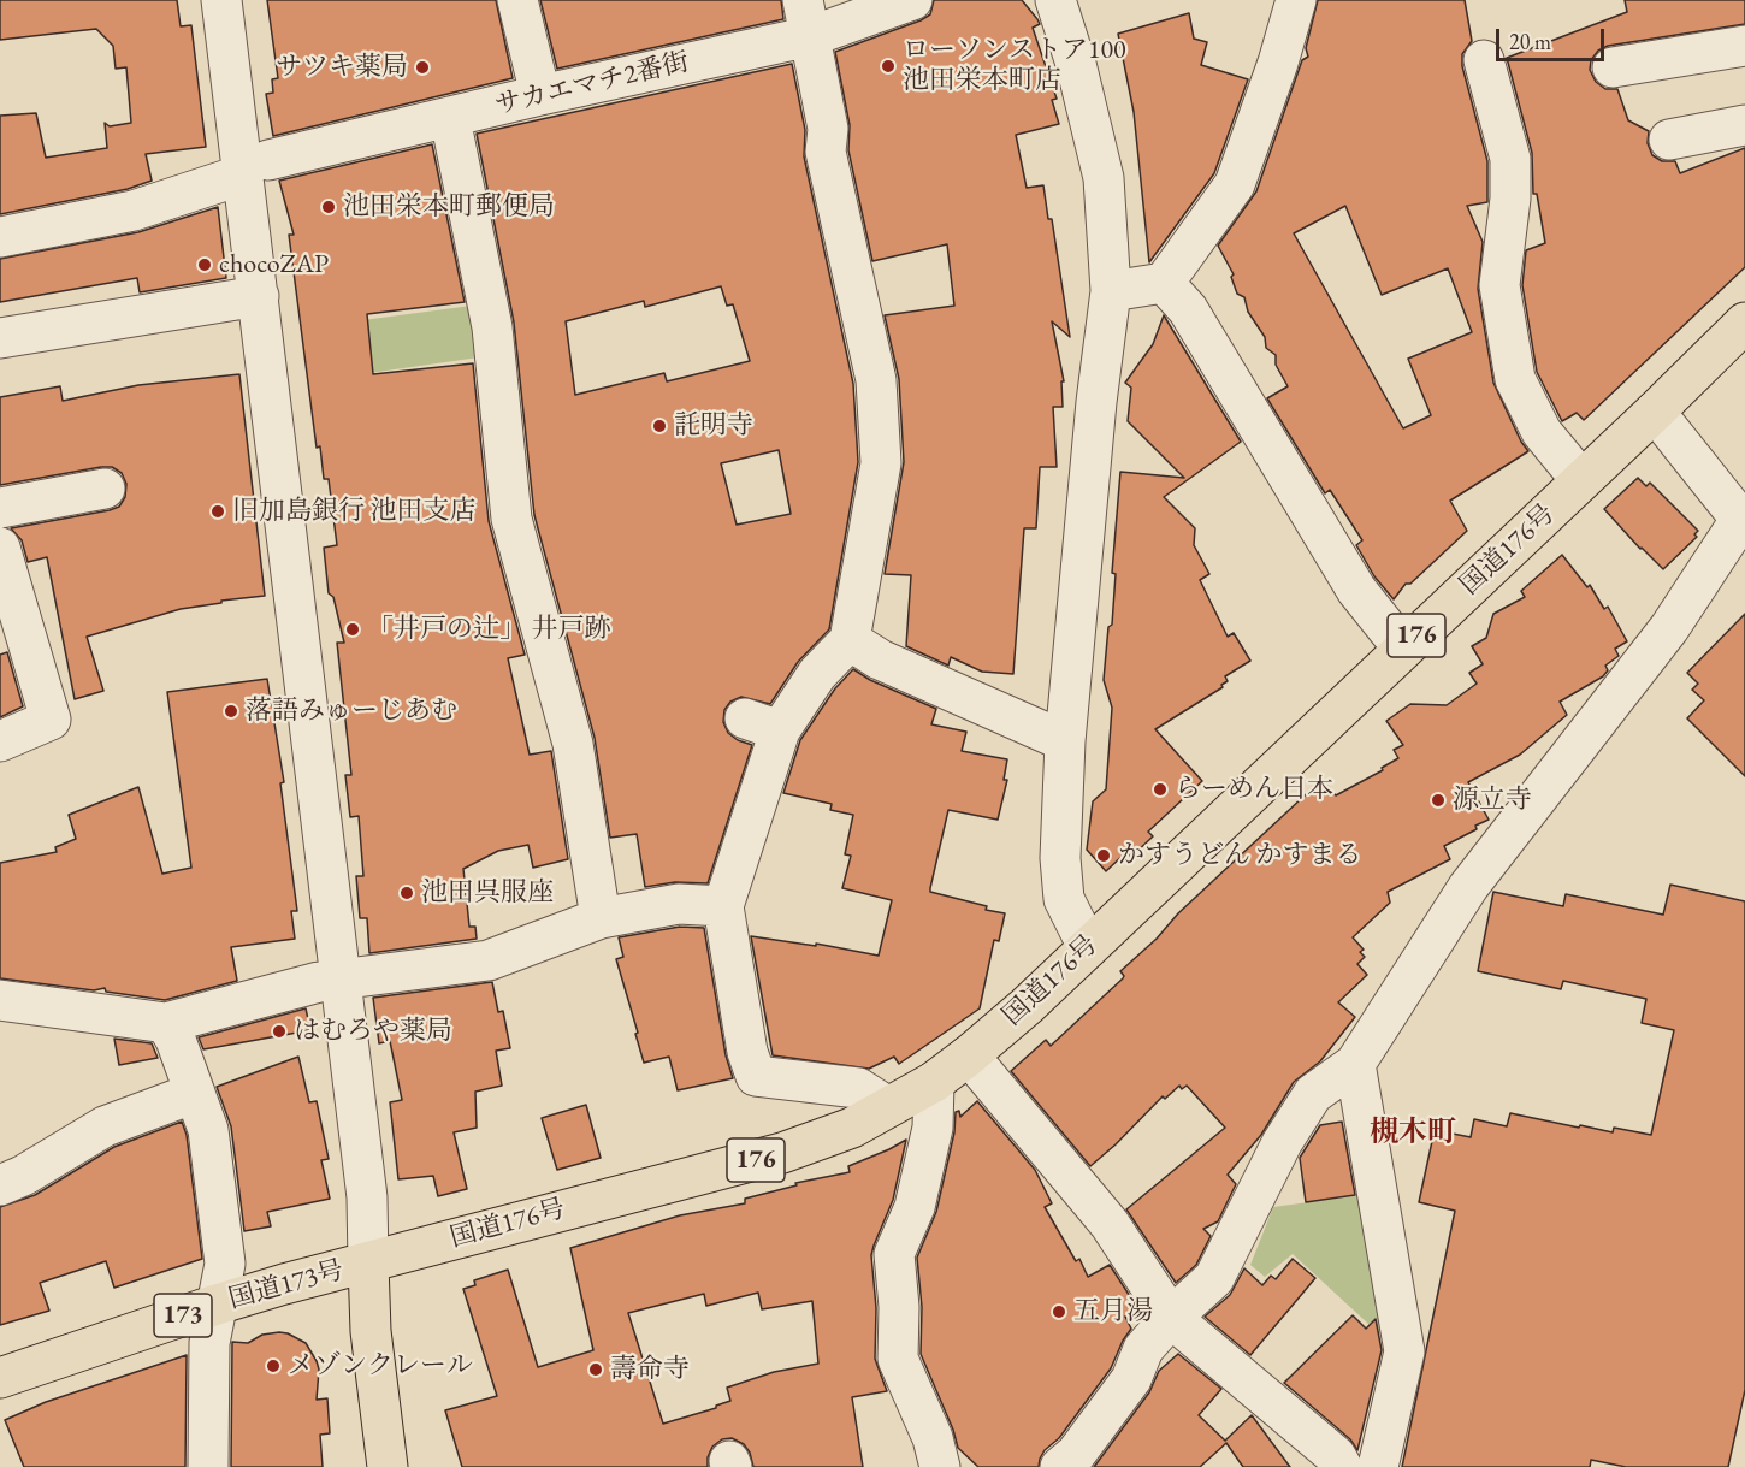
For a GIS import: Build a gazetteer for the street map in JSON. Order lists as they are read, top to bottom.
{
  "streets": {
    "highway": [
      "国道176号",
      "176",
      "国道173号",
      "173"
    ],
    "street": ["サカエマチ2番街"]
  },
  "crossings": [
    ["国道176号", "国道173号"]
  ],
  "districts": ["槻木町"],
  "places": [
    "ローソンストア100 池田栄本町店",
    "サツキ薬局",
    "池田栄本町郵便局",
    "chocoZAP",
    "託明寺",
    "旧加島銀行 池田支店",
    "「井戸の辻」 井戸跡",
    "落語みゅーじあむ",
    "らーめん日本",
    "源立寺",
    "かすうどん かすまる",
    "池田呉服座",
    "はむろや薬局",
    "五月湯",
    "メゾンクレール",
    "壽命寺"
  ],
  "scale_bar": "20 m"
}
